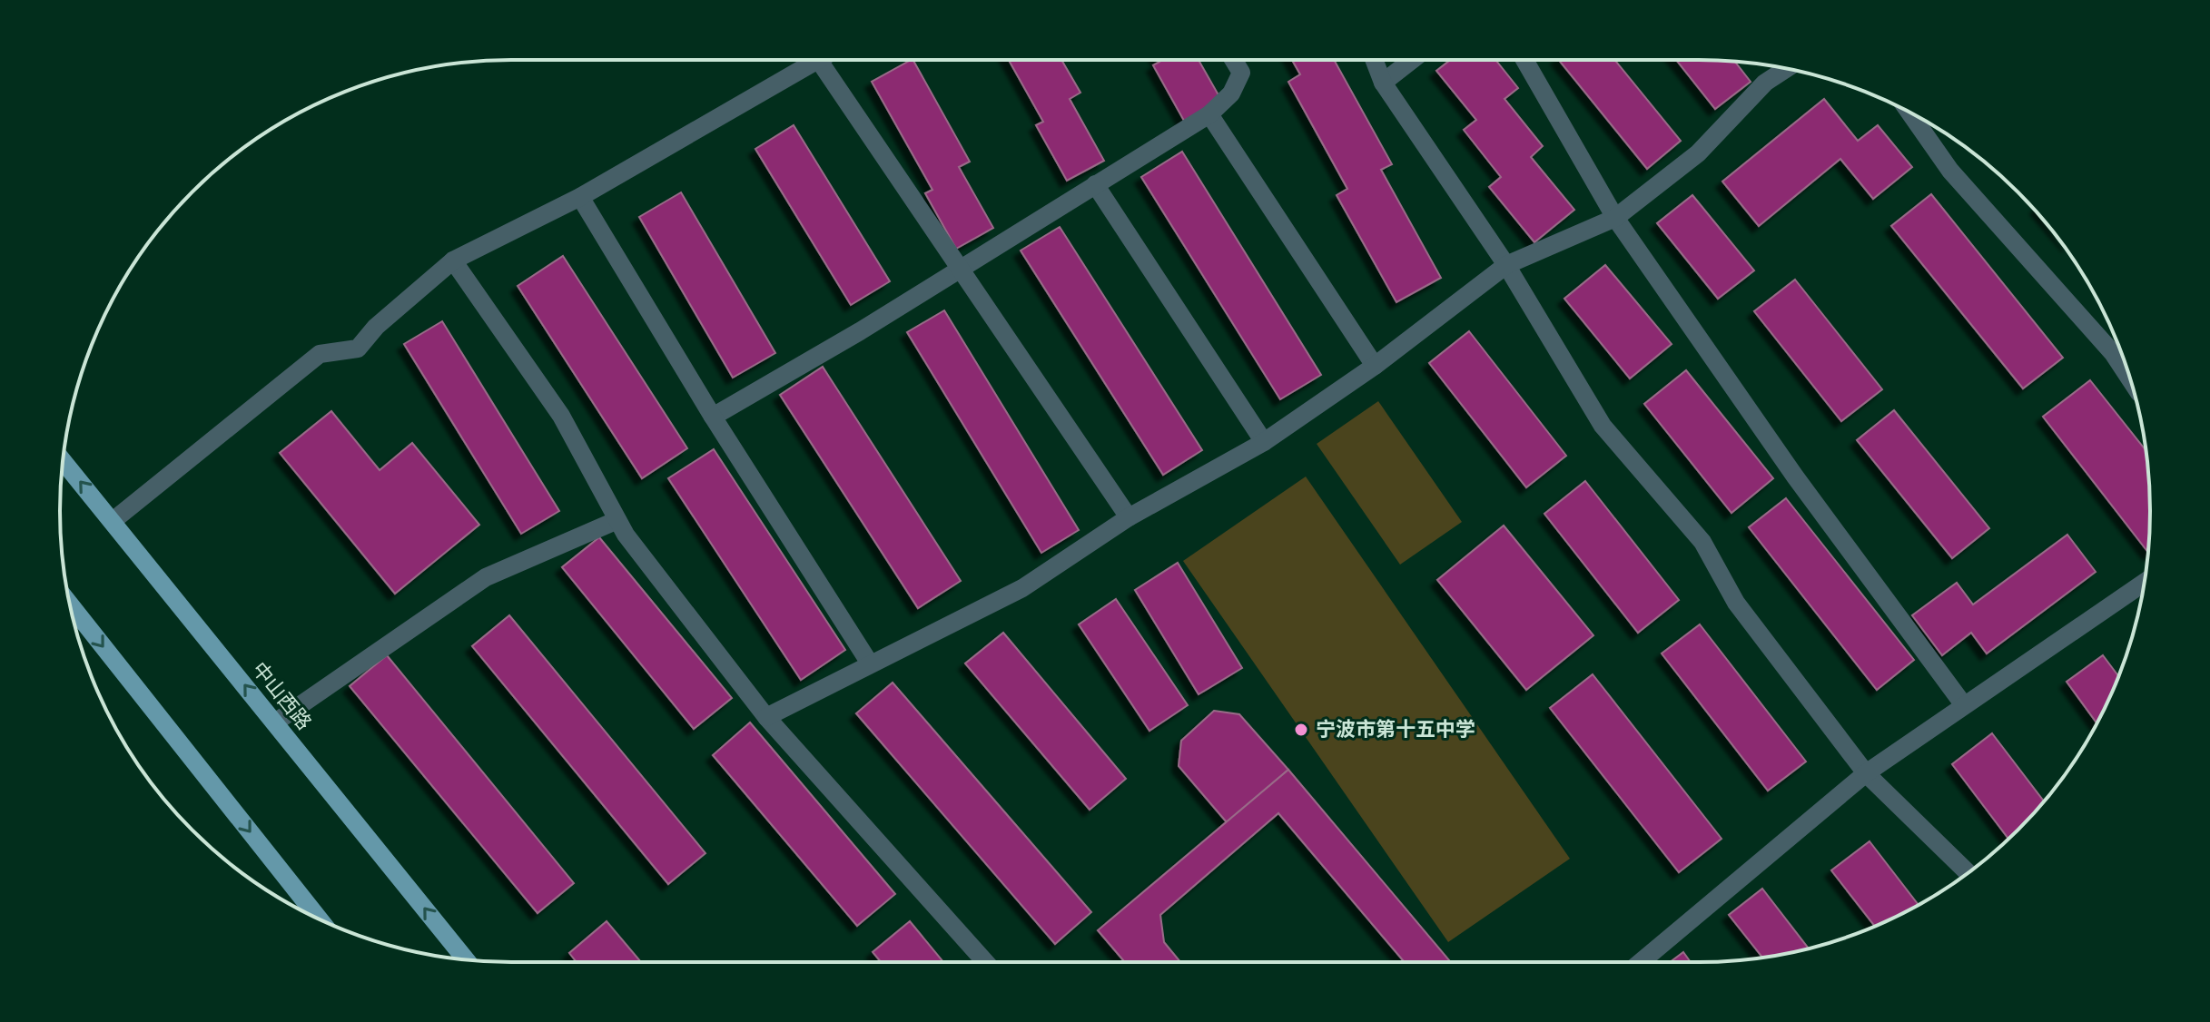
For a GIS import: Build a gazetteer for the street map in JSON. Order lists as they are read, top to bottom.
{
  "streets": {
    "main road": ["中山西路"]
  },
  "places": ["宁波市第十五中学"]
}
